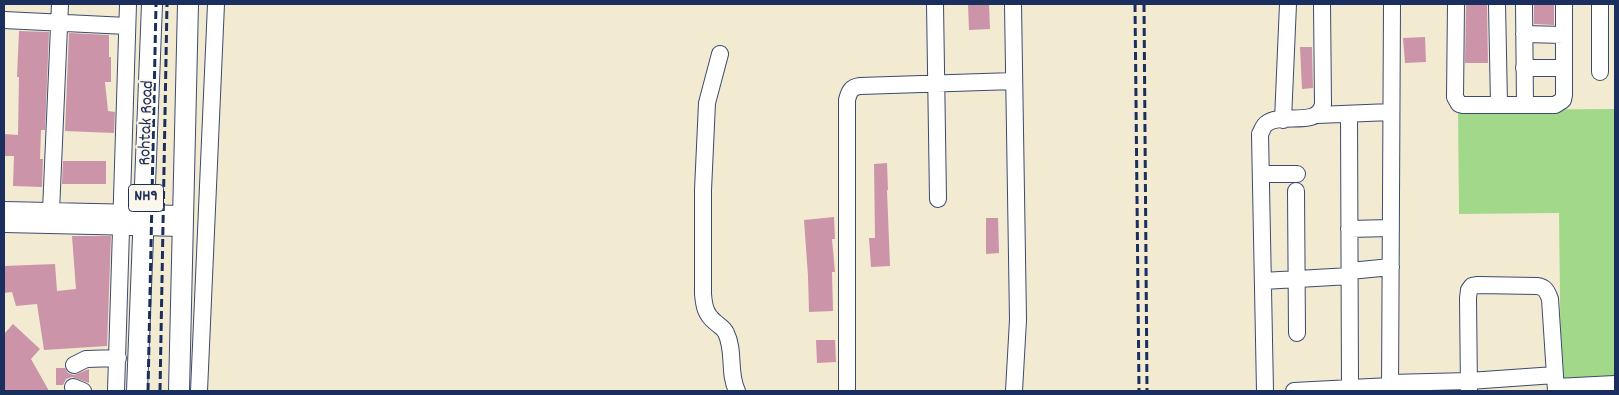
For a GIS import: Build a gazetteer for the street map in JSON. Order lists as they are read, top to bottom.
{
  "streets": {
    "main road": ["Rohtak Road", "NH9"]
  }
}
